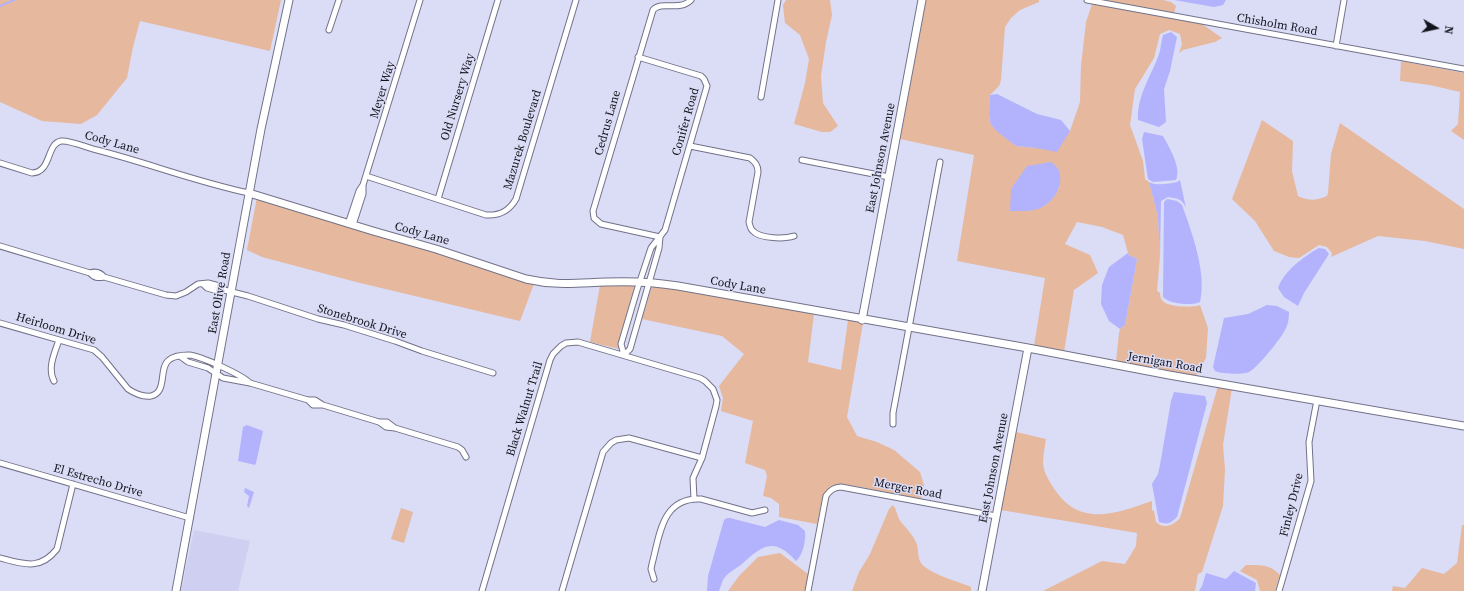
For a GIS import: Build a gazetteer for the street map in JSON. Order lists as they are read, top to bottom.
{
  "streets": {
    "street": [
      "Chisholm Road",
      "Meyer Way",
      "Old Nursery Way",
      "Conifer Road",
      "Cedrus Lane",
      "Mazurek Boulevard",
      "Cody Lane",
      "East Johnson Avenue",
      "East Olive Road",
      "Stonebrook Drive",
      "Heirloom Drive",
      "Jernigan Road",
      "Black Walnut Trail",
      "El Estrecho Drive",
      "Merger Road",
      "Finley Drive"
    ]
  },
  "crossings": [
    ["Meyer Way", "Mazurek Boulevard"],
    ["Meyer Way", "Cody Lane"],
    ["Old Nursery Way", "Mazurek Boulevard"],
    ["Conifer Road", "Cedrus Lane"],
    ["Conifer Road", "Cody Lane"],
    ["Conifer Road", "Black Walnut Trail"],
    ["Cody Lane", "East Johnson Avenue"],
    ["Cody Lane", "East Olive Road"],
    ["Cody Lane", "Jernigan Road"],
    ["East Johnson Avenue", "Jernigan Road"],
    ["East Johnson Avenue", "Merger Road"],
    ["East Olive Road", "Stonebrook Drive"],
    ["East Olive Road", "El Estrecho Drive"],
    ["Jernigan Road", "Finley Drive"]
  ],
  "north": "right"
}
